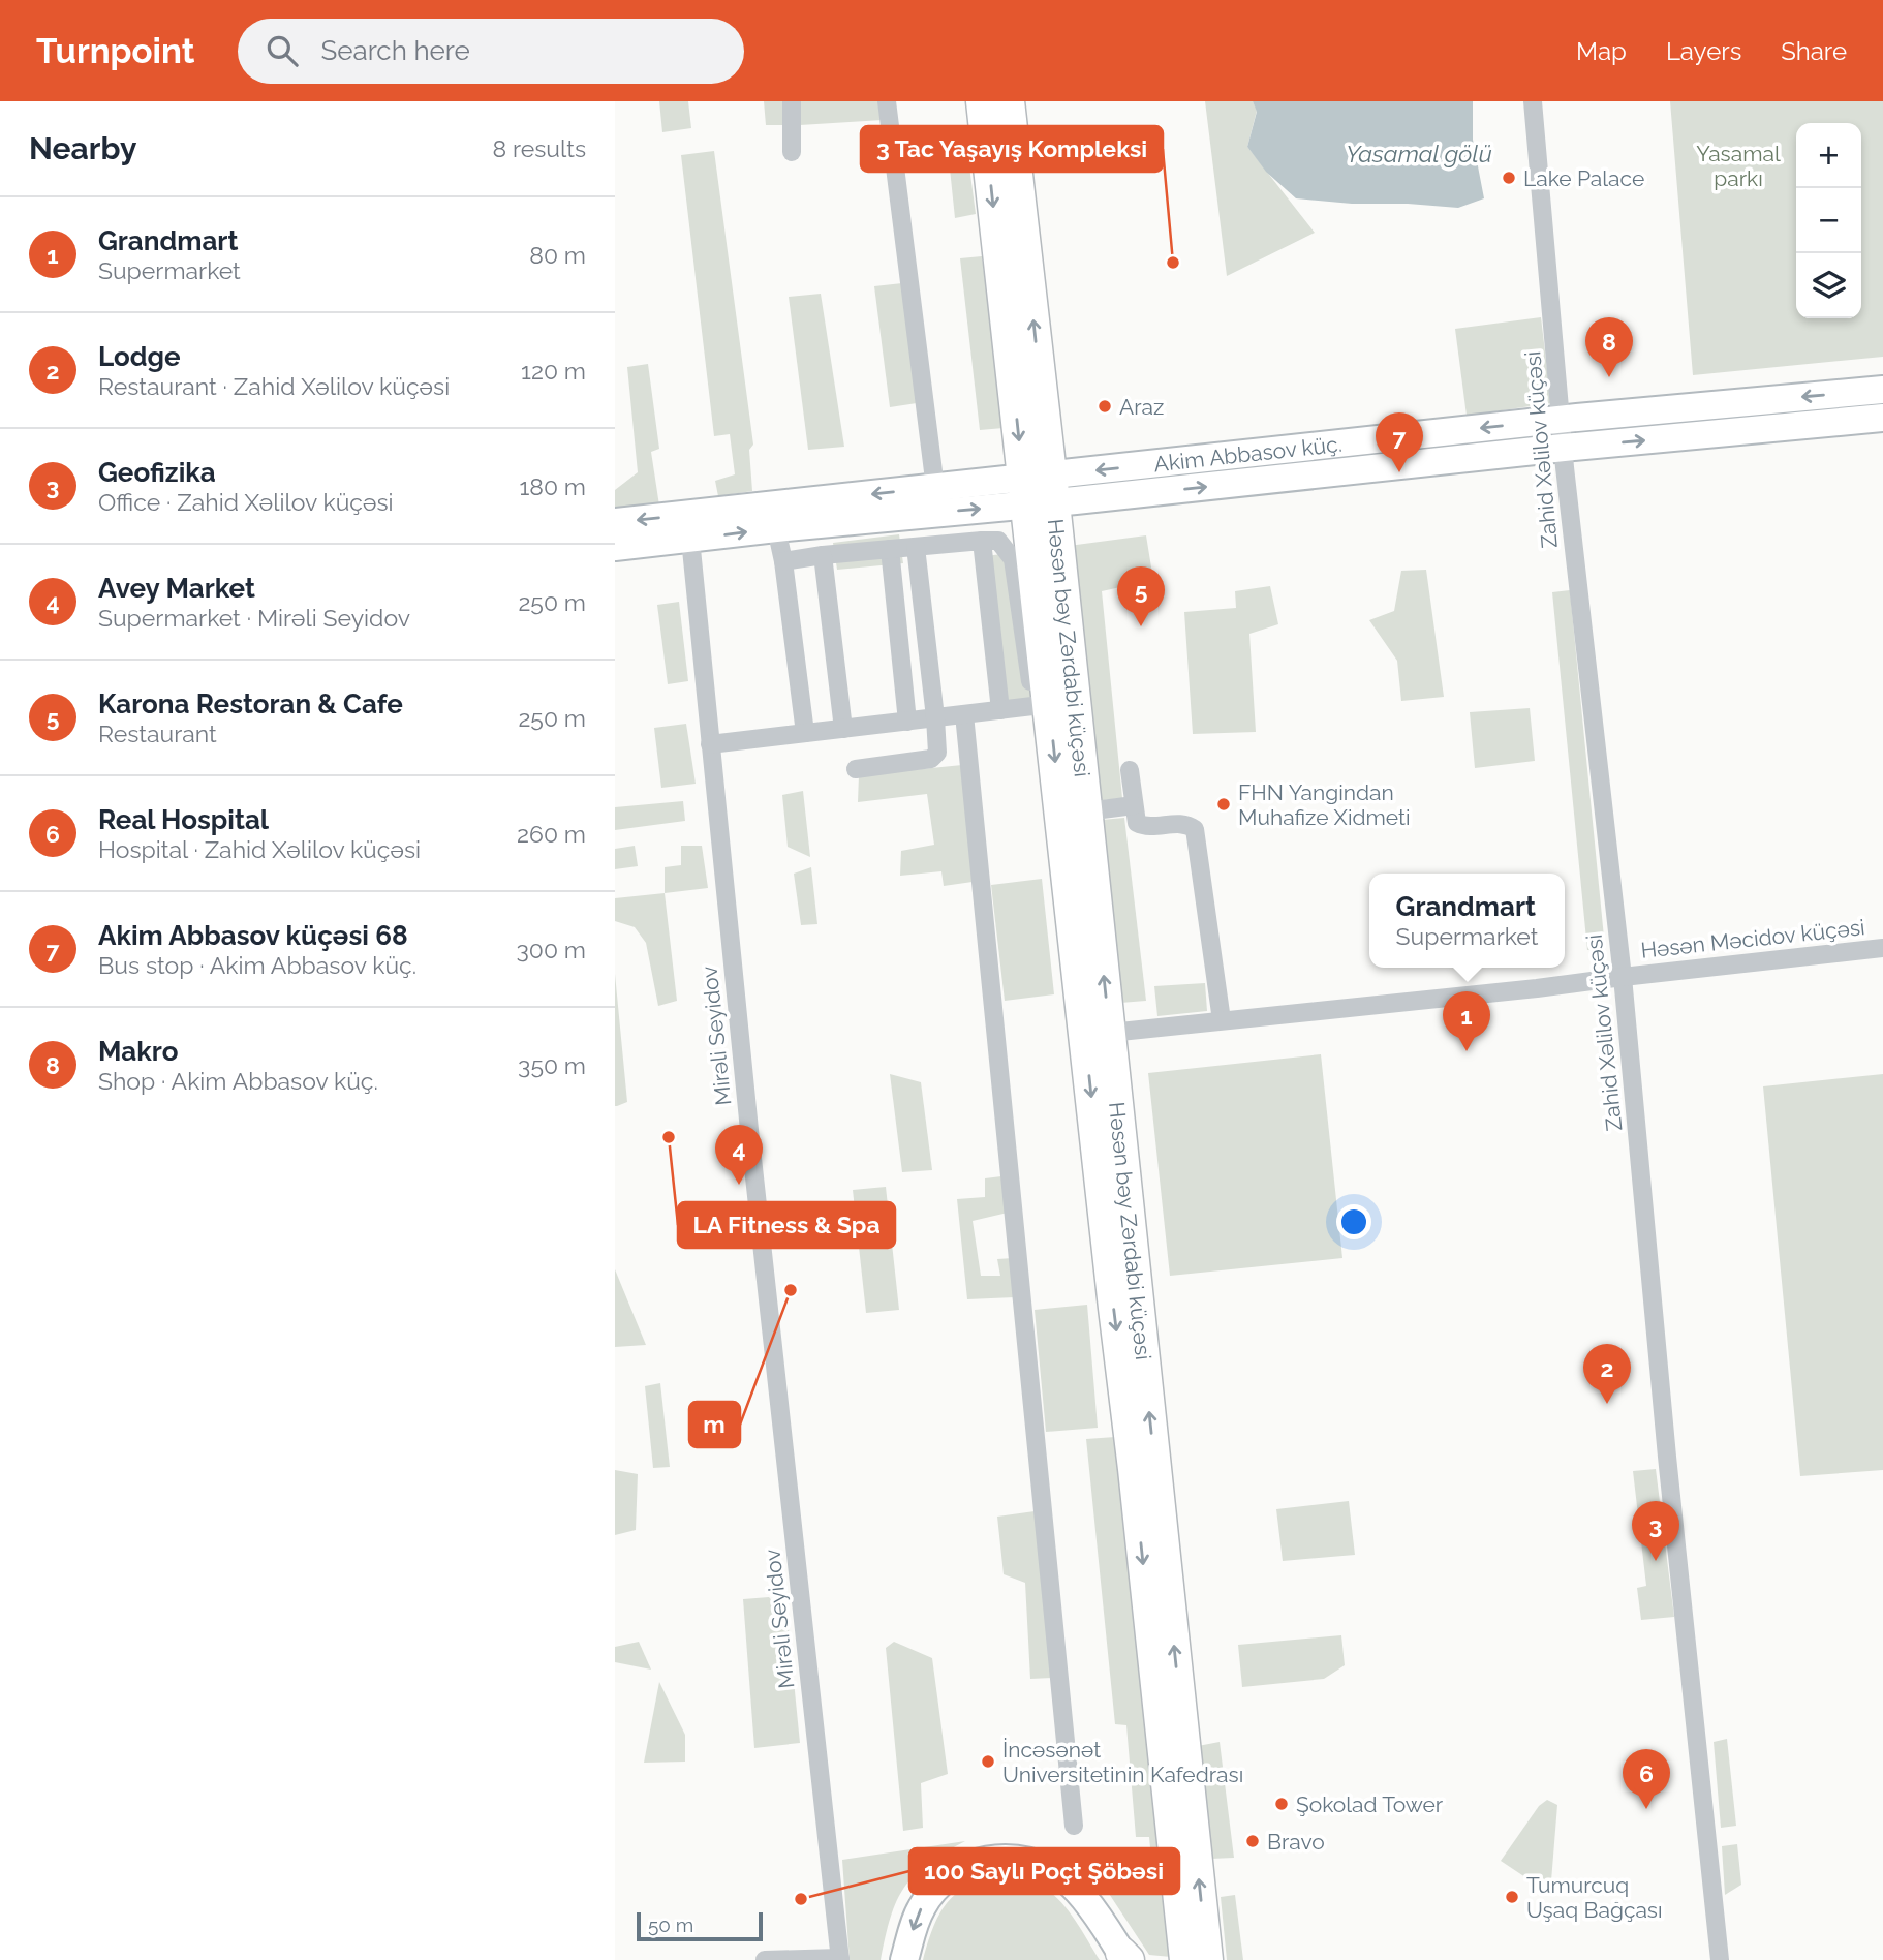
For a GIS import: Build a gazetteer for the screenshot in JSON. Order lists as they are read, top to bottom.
{
  "streets": {
    "main road": ["Akim Abbasov küç.", "Həsən bəy Zərdabi küçəsi"],
    "street": ["Zahid Xəlilov küçəsi", "Həsən Məcidov küçəsi", "Mirəli Seyidov"]
  },
  "crossings": [
    ["Zahid Xəlilov küçəsi", "Akim Abbasov küç."],
    ["Zahid Xəlilov küçəsi", "Həsən Məcidov küçəsi"],
    ["Akim Abbasov küç.", "Həsən bəy Zərdabi küçəsi"],
    ["Akim Abbasov küç.", "Mirəli Seyidov"],
    ["Həsən bəy Zərdabi küçəsi", "Həsən Məcidov küçəsi"]
  ],
  "water": ["Yasamal gölü"],
  "parks": ["Yasamal parkı"],
  "places": [
    "Lake Palace",
    "3 Tac Yaşayış Kompleksi",
    "Araz",
    "FHN Yangindan Muhafize Xidmeti",
    "LA Fitness & Spa",
    "m",
    "İncəsənət Universitetinin Kafedrası",
    "Şokolad Tower",
    "Bravo",
    "Tumurcuq Uşaq Bağçası",
    "100 Saylı Poçt Şöbəsi"
  ],
  "scale_bar": "50 m",
  "page": {
    "header": "Turnpoint",
    "search": "Search here",
    "nav": ["Map", "Layers", "Share"],
    "heading": ["Nearby", "8 results"],
    "map_buttons": ["+", "−"],
    "list": [
      {
        "mark": "1",
        "name": "Grandmart",
        "note": "Supermarket",
        "value": "80 m"
      },
      {
        "mark": "2",
        "name": "Lodge",
        "note": "Restaurant · Zahid Xəlilov küçəsi",
        "value": "120 m"
      },
      {
        "mark": "3",
        "name": "Geofizika",
        "note": "Office · Zahid Xəlilov küçəsi",
        "value": "180 m"
      },
      {
        "mark": "4",
        "name": "Avey Market",
        "note": "Supermarket · Mirəli Seyidov",
        "value": "250 m"
      },
      {
        "mark": "5",
        "name": "Karona Restoran & Cafe",
        "note": "Restaurant",
        "value": "250 m"
      },
      {
        "mark": "6",
        "name": "Real Hospital",
        "note": "Hospital · Zahid Xəlilov küçəsi",
        "value": "260 m"
      },
      {
        "mark": "7",
        "name": "Akim Abbasov küçəsi 68",
        "note": "Bus stop · Akim Abbasov küç.",
        "value": "300 m"
      },
      {
        "mark": "8",
        "name": "Makro",
        "note": "Shop · Akim Abbasov küç.",
        "value": "350 m"
      }
    ],
    "pins": [
      "8",
      "7",
      "5",
      "1",
      "4",
      "2",
      "3",
      "6"
    ],
    "popup": ["Grandmart", "Supermarket"],
    "scale": "50 m"
  }
}
